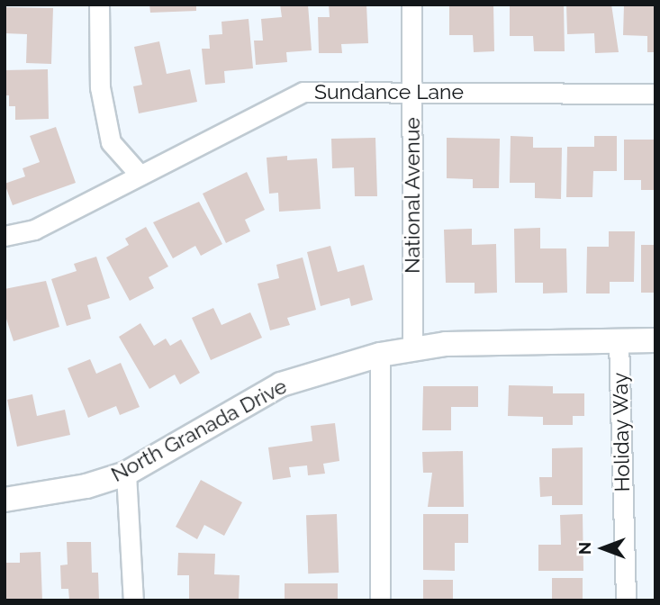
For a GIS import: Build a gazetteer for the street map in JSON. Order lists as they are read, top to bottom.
{
  "streets": {
    "street": [
      "Sundance Lane",
      "National Avenue",
      "North Granada Drive",
      "Holiday Way"
    ]
  },
  "crossings": [
    ["Sundance Lane", "National Avenue"],
    ["National Avenue", "North Granada Drive"],
    ["North Granada Drive", "Holiday Way"]
  ],
  "north": "left"
}
